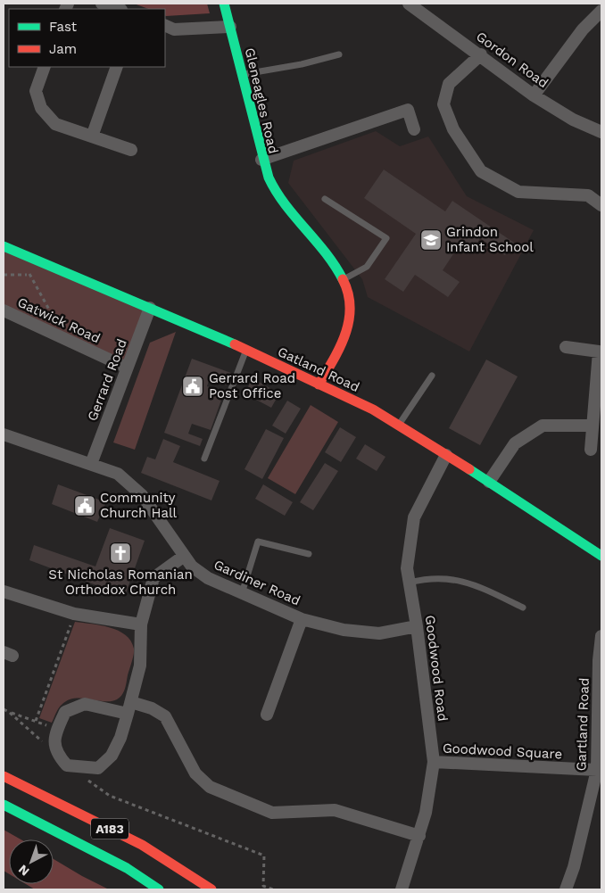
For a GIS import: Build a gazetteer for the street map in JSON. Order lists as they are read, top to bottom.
{
  "streets": {
    "street": [
      "Gordon Road",
      "Gleneagles Road",
      "Gatwick Road",
      "Gatland Road",
      "Gerrard Road",
      "Gardiner Road",
      "Goodwood Road",
      "Gartland Road",
      "Goodwood Square",
      "A183"
    ]
  },
  "crossings": [
    ["Gleneagles Road", "Gatland Road"],
    ["Gatwick Road", "Gerrard Road"],
    ["Gatland Road", "Gerrard Road"],
    ["Gatland Road", "Goodwood Road"],
    ["Gerrard Road", "Gardiner Road"],
    ["Gardiner Road", "Goodwood Road"],
    ["Goodwood Road", "Goodwood Square"],
    ["Gartland Road", "Goodwood Square"]
  ],
  "places": {
    "school or university": ["Grindon Infant School"],
    "public building": ["Gerrard Road Post Office", "Community Church Hall"],
    "church": ["St Nicholas Romanian Orthodox Church"]
  },
  "legend": ["Fast", "Jam"],
  "north": "bottom left"
}
